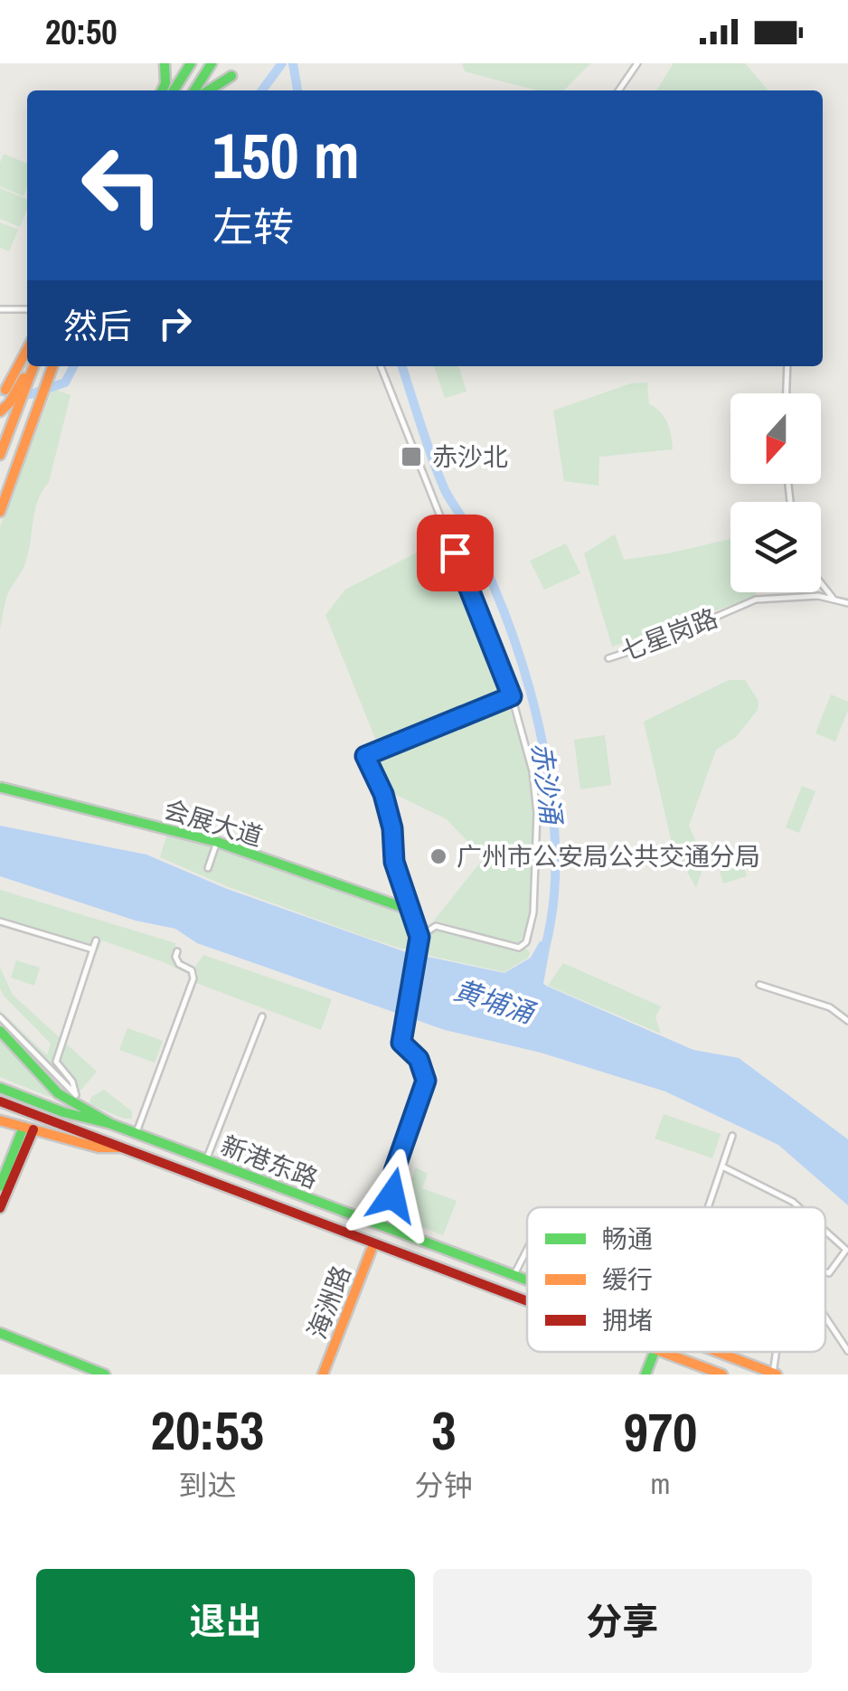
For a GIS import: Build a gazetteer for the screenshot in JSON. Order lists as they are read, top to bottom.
{
  "streets": {
    "main road": ["会展大道", "新港东路", "海洲路"],
    "street": ["七星岗路"]
  },
  "crossings": [
    ["新港东路", "海洲路"]
  ],
  "water": ["赤沙涌", "黄埔涌"],
  "places": {
    "transit": ["赤沙北"],
    "other": ["广州市公安局公共交通分局"]
  },
  "legend": ["畅通", "缓行", "拥堵"],
  "north": "bottom",
  "page": {
    "status": "20:50",
    "turn": ["150 m", "左转"],
    "then": "然后",
    "eta": [
      "20:53",
      "到达",
      "3",
      "分钟",
      "970",
      "m"
    ],
    "buttons": ["退出", "分享"]
  }
}
